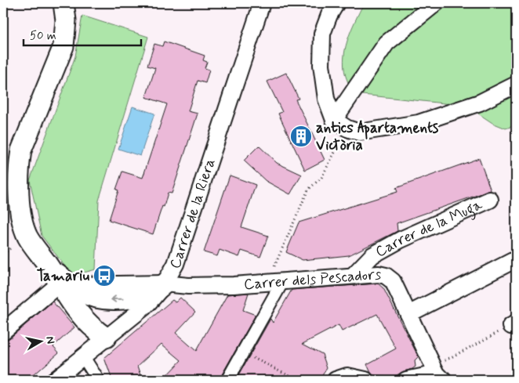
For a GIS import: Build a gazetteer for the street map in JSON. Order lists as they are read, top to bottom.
{
  "streets": {
    "street": ["Carrer de la Riera", "Carrer de la Muga", "Carrer dels Pescadors"]
  },
  "crossings": [
    ["Carrer de la Riera", "Carrer dels Pescadors"],
    ["Carrer de la Muga", "Carrer dels Pescadors"]
  ],
  "places": {
    "building": ["antics Apartaments Victòria"],
    "bus stop": ["Tamariu"]
  },
  "scale_bar": "50 m",
  "north": "right"
}
